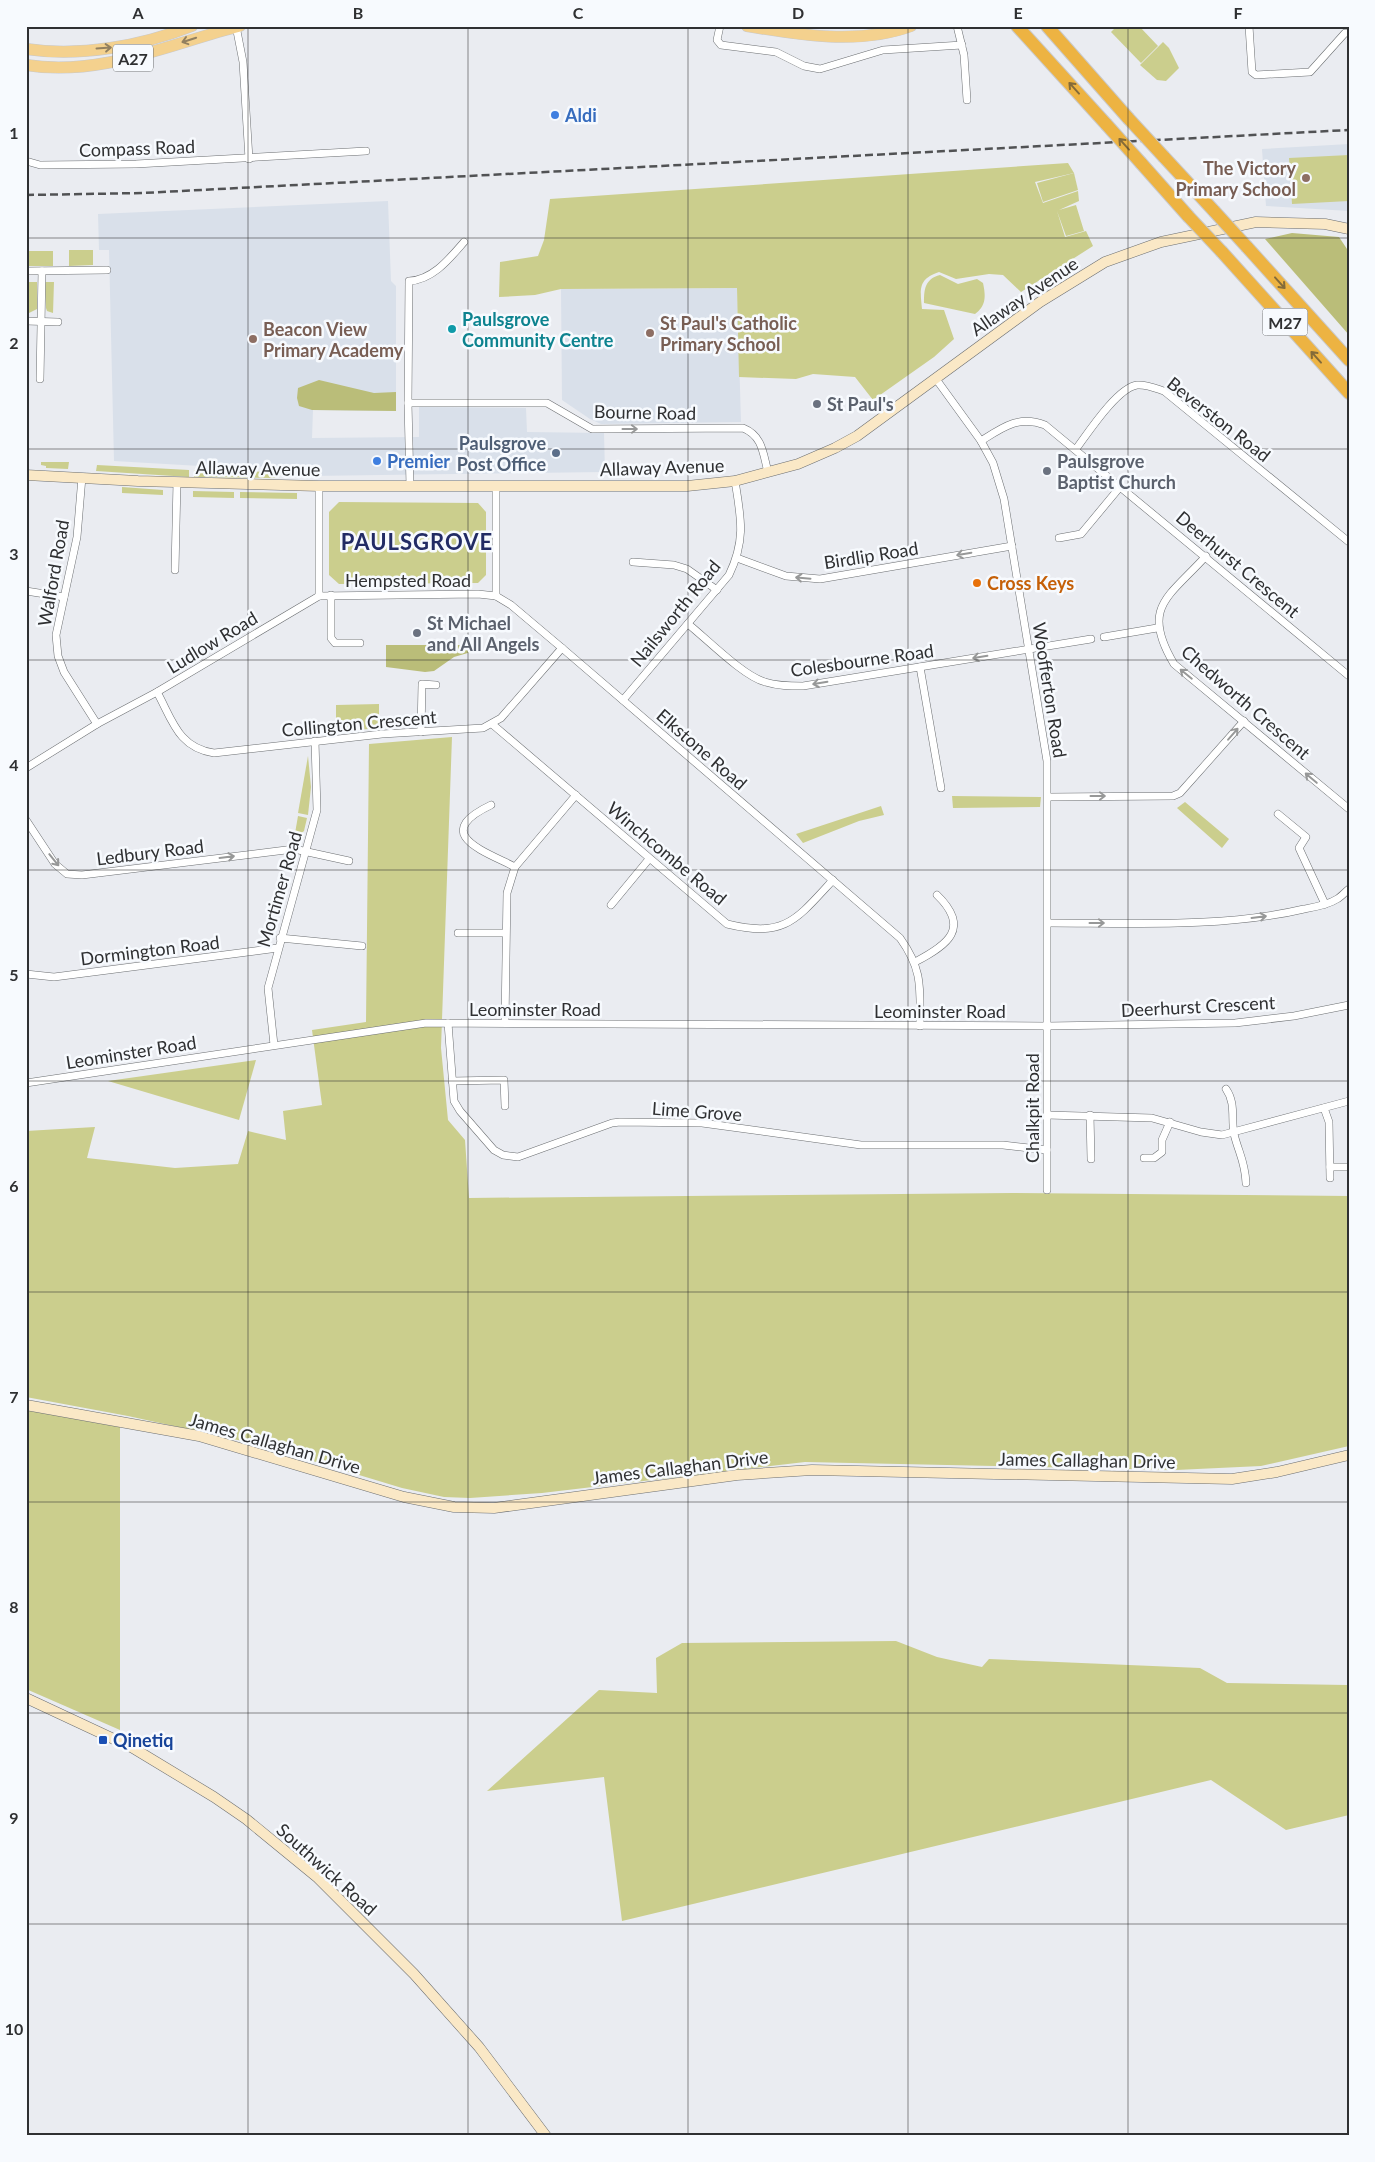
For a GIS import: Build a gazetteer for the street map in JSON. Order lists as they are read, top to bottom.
{
  "streets": {
    "highway": ["M27"],
    "main road": ["A27"],
    "street": [
      "Compass Road",
      "Allaway Avenue",
      "Bourne Road",
      "Beverston Road",
      "Birdlip Road",
      "Deerhurst Crescent",
      "Walford Road",
      "Hempsted Road",
      "Nailsworth Road",
      "Ludlow Road",
      "Colesbourne Road",
      "Woofferton Road",
      "Chedworth Crescent",
      "Collington Crescent",
      "Elkstone Road",
      "Ledbury Road",
      "Winchcombe Road",
      "Mortimer Road",
      "Dormington Road",
      "Leominster Road",
      "Chalkpit Road",
      "Lime Grove",
      "James Callaghan Drive",
      "Southwick Road"
    ]
  },
  "crossings": [
    ["Allaway Avenue", "Bourne Road"],
    ["Allaway Avenue", "Walford Road"],
    ["Allaway Avenue", "Nailsworth Road"],
    ["Allaway Avenue", "Woofferton Road"],
    ["Beverston Road", "Deerhurst Crescent"],
    ["Birdlip Road", "Nailsworth Road"],
    ["Birdlip Road", "Woofferton Road"],
    ["Deerhurst Crescent", "Woofferton Road"],
    ["Deerhurst Crescent", "Leominster Road"],
    ["Deerhurst Crescent", "Chalkpit Road"],
    ["Walford Road", "Ludlow Road"],
    ["Hempsted Road", "Ludlow Road"],
    ["Hempsted Road", "Elkstone Road"],
    ["Nailsworth Road", "Colesbourne Road"],
    ["Nailsworth Road", "Elkstone Road"],
    ["Ludlow Road", "Collington Crescent"],
    ["Colesbourne Road", "Woofferton Road"],
    ["Woofferton Road", "Leominster Road"],
    ["Woofferton Road", "Chalkpit Road"],
    ["Collington Crescent", "Elkstone Road"],
    ["Collington Crescent", "Winchcombe Road"],
    ["Collington Crescent", "Mortimer Road"],
    ["Elkstone Road", "Winchcombe Road"],
    ["Elkstone Road", "Leominster Road"],
    ["Ledbury Road", "Mortimer Road"],
    ["Mortimer Road", "Dormington Road"],
    ["Mortimer Road", "Leominster Road"],
    ["Leominster Road", "Chalkpit Road"],
    ["Leominster Road", "Lime Grove"],
    ["Chalkpit Road", "Lime Grove"]
  ],
  "one_way": [
    "Bourne Road",
    "Birdlip Road",
    "Colesbourne Road",
    "Chedworth Crescent",
    "Ledbury Road"
  ],
  "districts": ["PAULSGROVE"],
  "places": {
    "other": [
      "Aldi",
      "The Victory Primary School",
      "Paulsgrove Community Centre",
      "St Paul's Catholic Primary School",
      "Beacon View Primary Academy",
      "St Paul's",
      "Paulsgrove Post Office",
      "Premier",
      "Paulsgrove Baptist Church",
      "Cross Keys",
      "St Michael and All Angels"
    ],
    "transit": ["Qinetiq"]
  },
  "grid": {
    "columns": [
      "A",
      "B",
      "C",
      "D",
      "E",
      "F"
    ],
    "rows": [
      "1",
      "2",
      "3",
      "4",
      "5",
      "6",
      "7",
      "8",
      "9",
      "10"
    ]
  }
}
